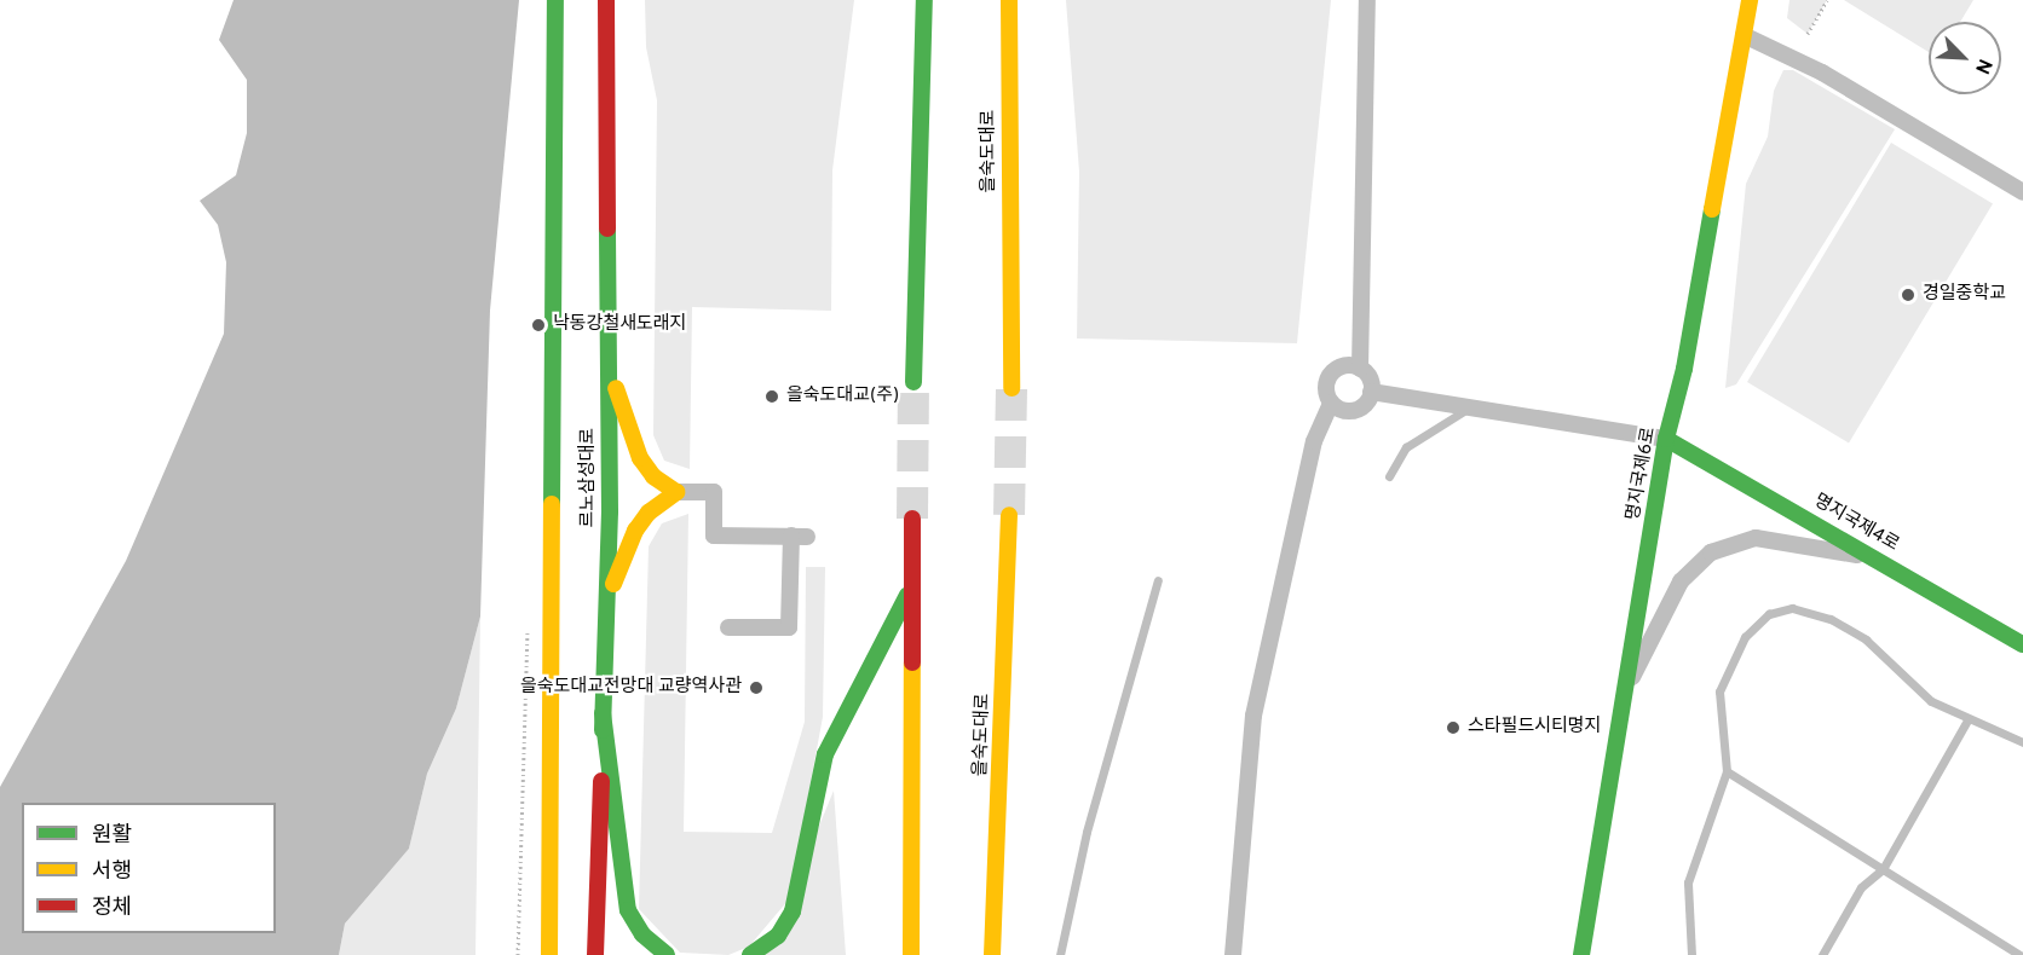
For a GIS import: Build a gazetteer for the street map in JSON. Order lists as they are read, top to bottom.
{
  "streets": {
    "main road": [
      "을숙도대로",
      "명지국제6로",
      "르노삼성대로",
      "명지국제4로"
    ]
  },
  "crossings": [
    ["명지국제6로", "명지국제4로"]
  ],
  "places": [
    "경일중학교",
    "낙동강철새도래지",
    "을숙도대교(주)",
    "을숙도대교전망대 교량역사관",
    "스타필드시티명지"
  ],
  "legend": ["원활", "서행", "정체"],
  "north": "bottom right"
}
